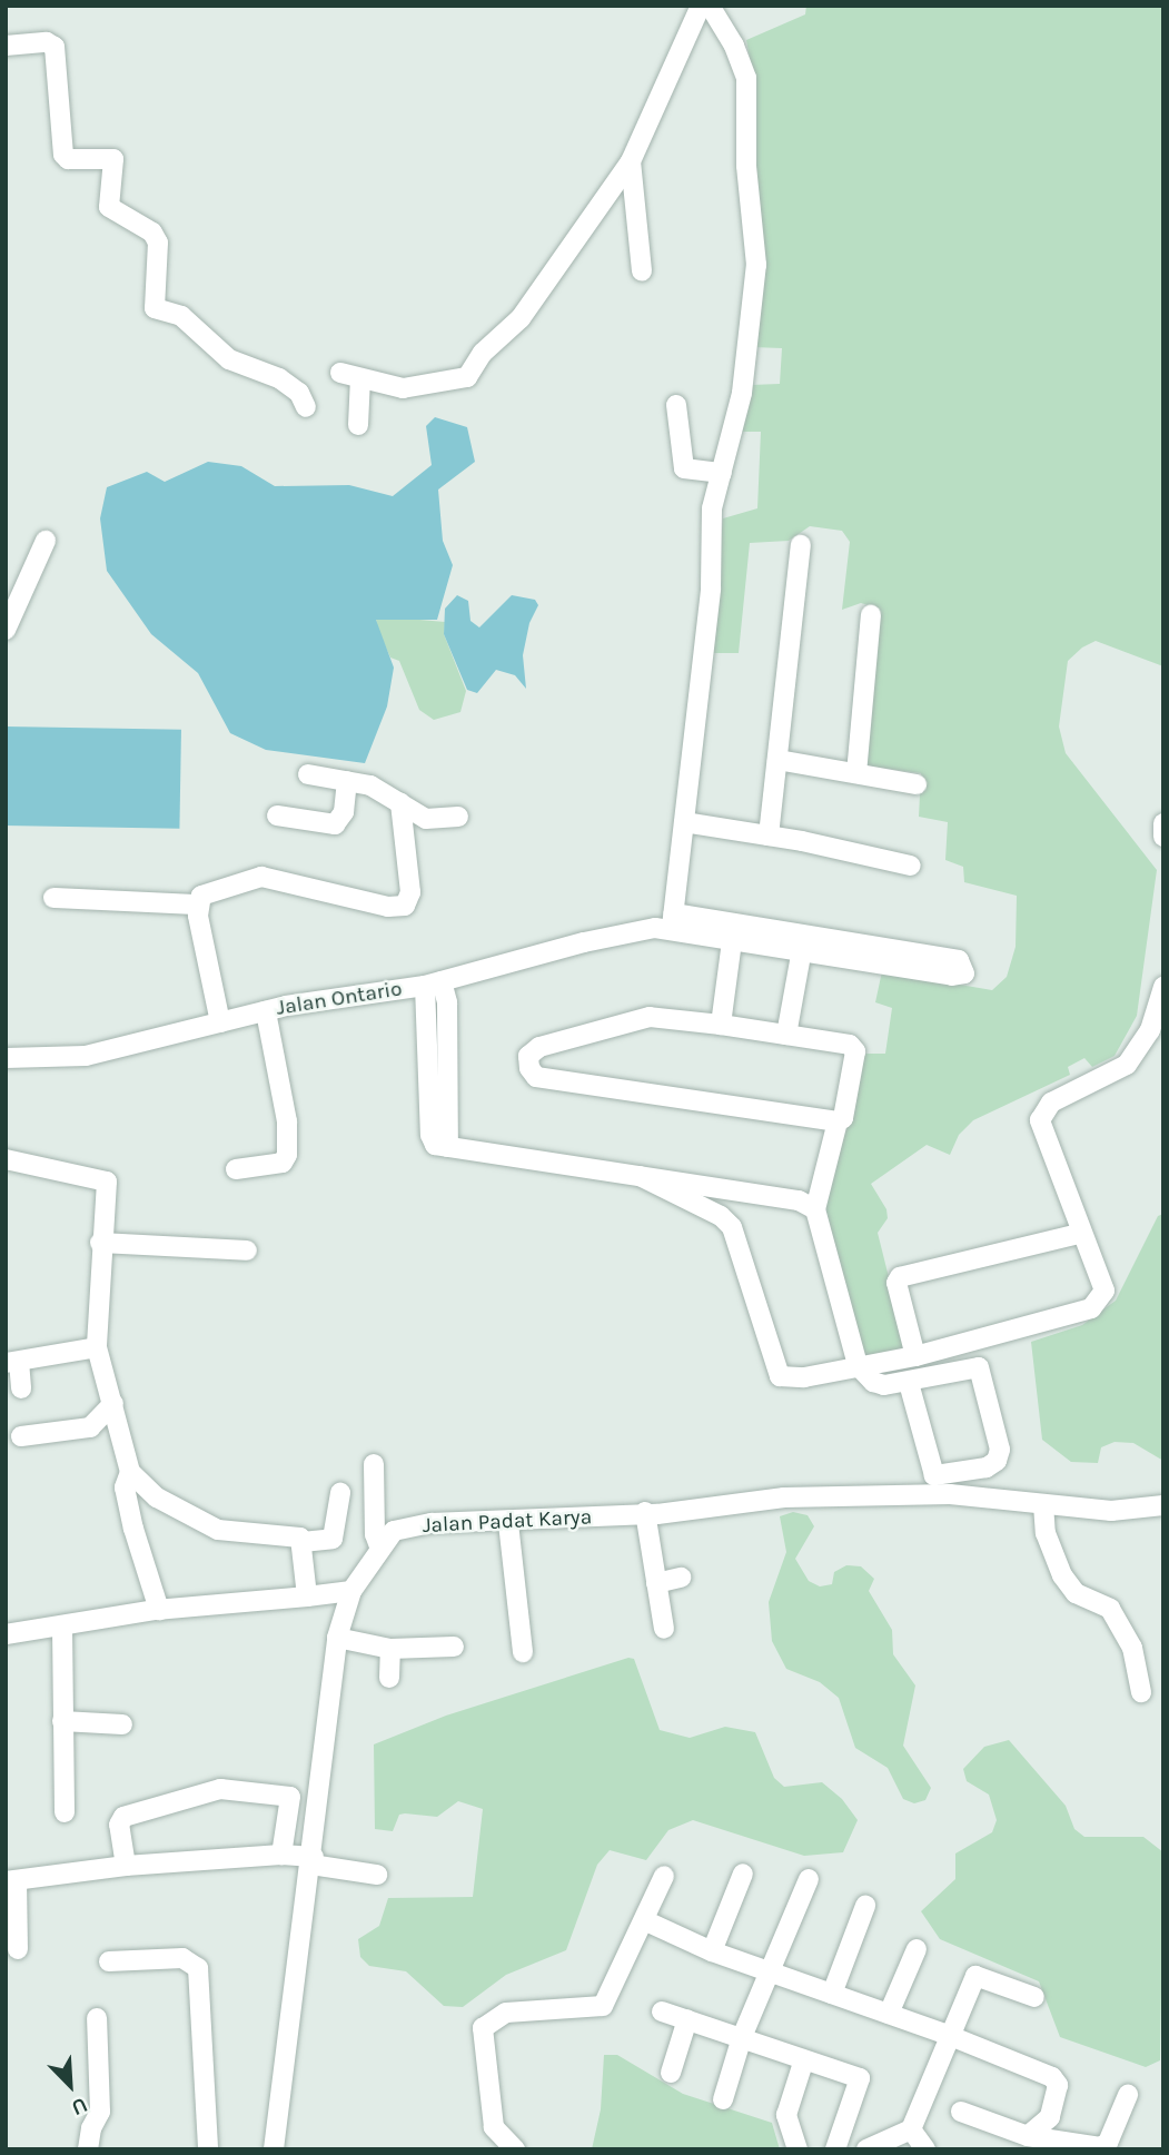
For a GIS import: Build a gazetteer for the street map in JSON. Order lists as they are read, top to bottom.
{
  "streets": {
    "street": ["Jalan Ontario", "Jalan Padat Karya"]
  },
  "north": "bottom right"
}
